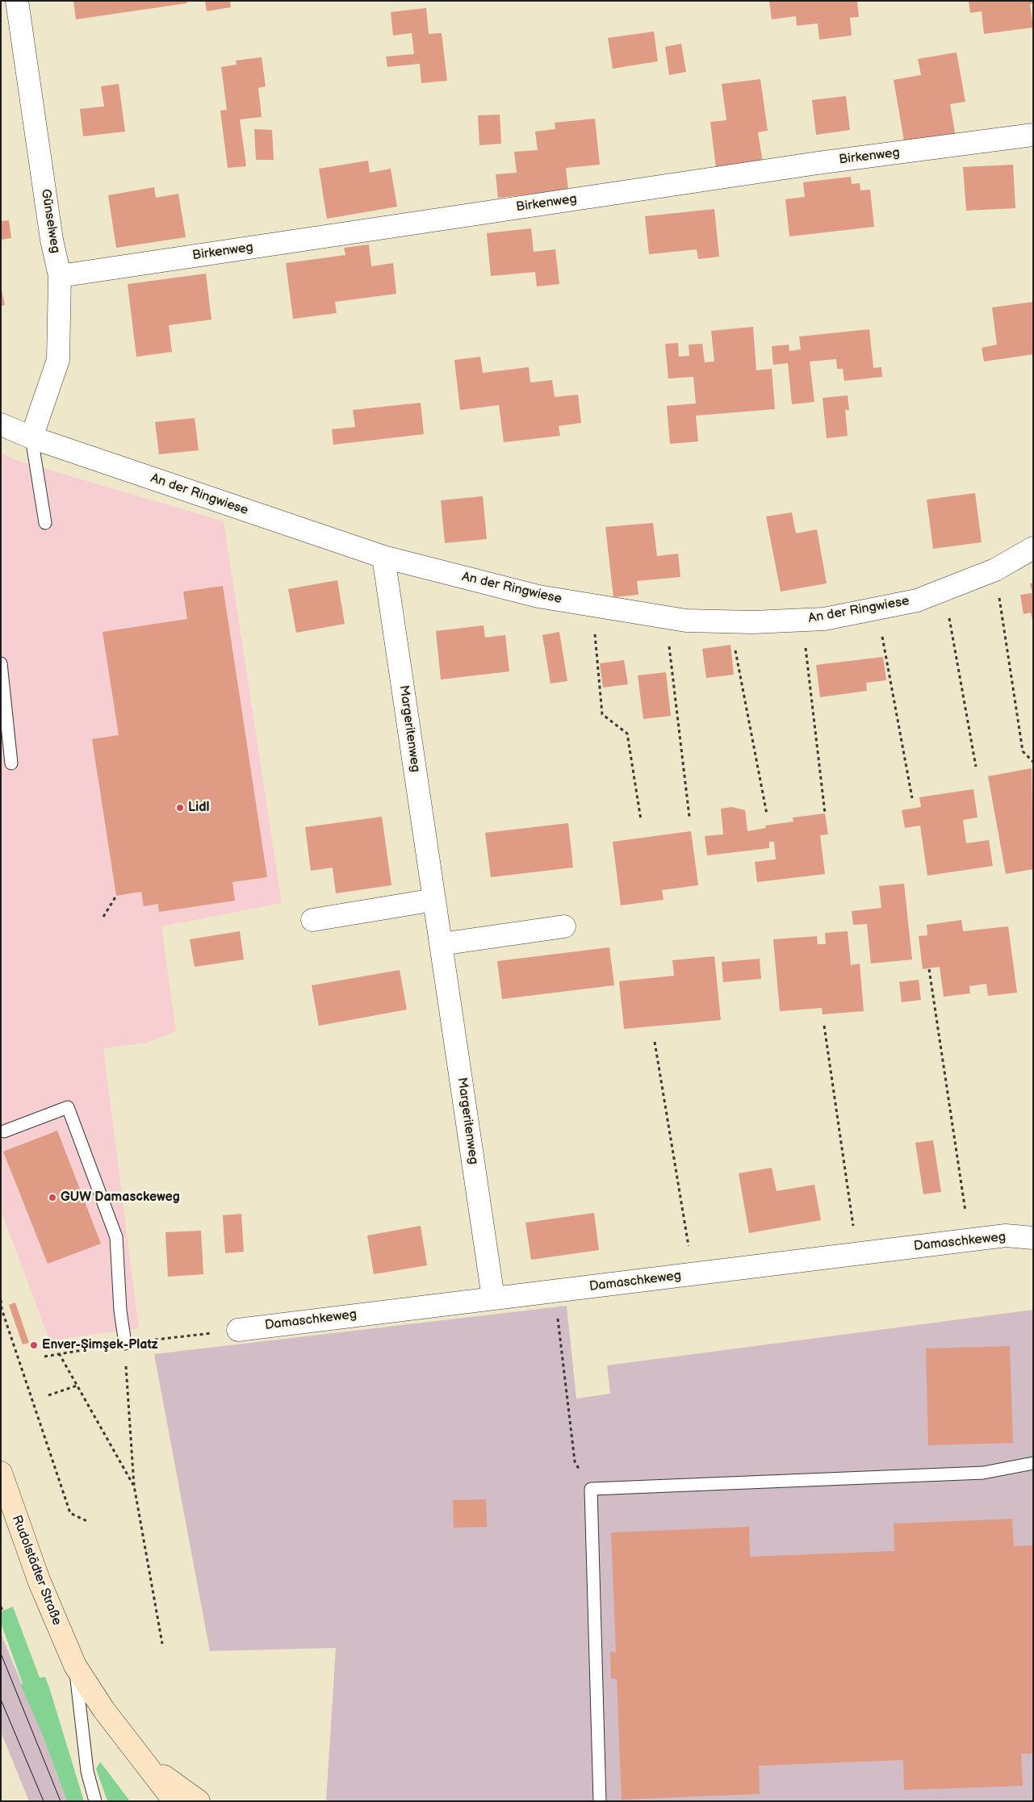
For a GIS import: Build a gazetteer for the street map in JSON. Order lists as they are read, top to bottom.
{
  "streets": {
    "main road": ["Rudolstädter Straße"],
    "street": [
      "Birkenweg",
      "Günselweg",
      "An der Ringwiese",
      "Margeritenweg",
      "Damaschkeweg"
    ]
  },
  "crossings": [
    ["Birkenweg", "Günselweg"],
    ["Günselweg", "An der Ringwiese"],
    ["An der Ringwiese", "Margeritenweg"],
    ["Margeritenweg", "Damaschkeweg"]
  ],
  "places": ["Lidl", "GUW Damasckeweg", "Enver-Şimşek-Platz"]
}
